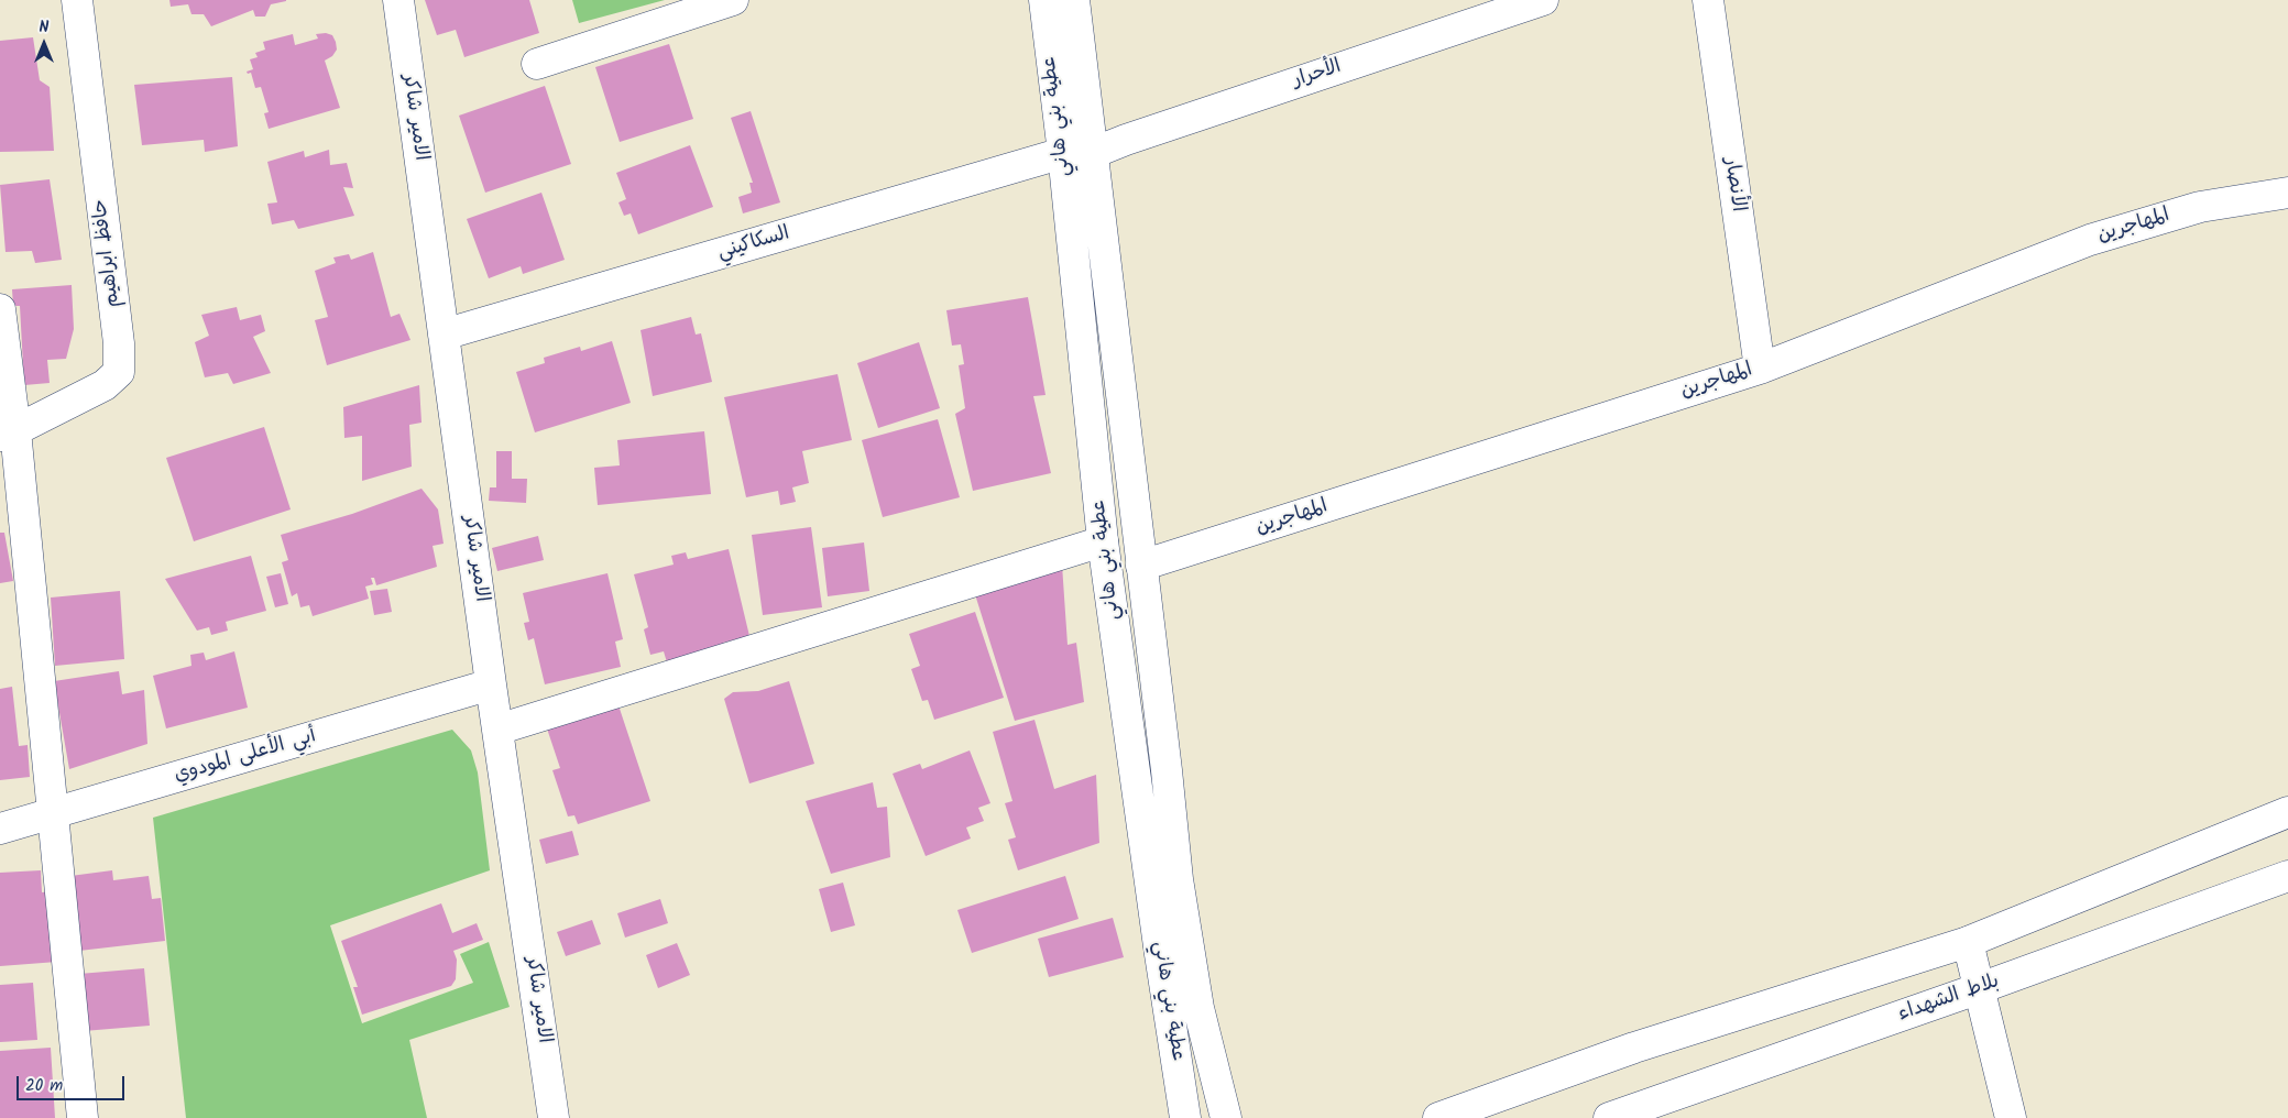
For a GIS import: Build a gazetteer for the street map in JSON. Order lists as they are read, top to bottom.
{
  "streets": {
    "street": [
      "الأحرار",
      "عطية بني هاني",
      "الامير شاكر",
      "الأنصار",
      "المهاجرين",
      "السكاكيني",
      "حافظ ابراهيم",
      "أبي الأعلى المودوي",
      "بلاط الشهداء"
    ]
  },
  "crossings": [
    ["عطية بني هاني", "السكاكيني"],
    ["الامير شاكر", "السكاكيني"],
    ["الامير شاكر", "أبي الأعلى المودوي"],
    ["الأنصار", "المهاجرين"]
  ],
  "scale_bar": "20 m",
  "north": "top"
}
